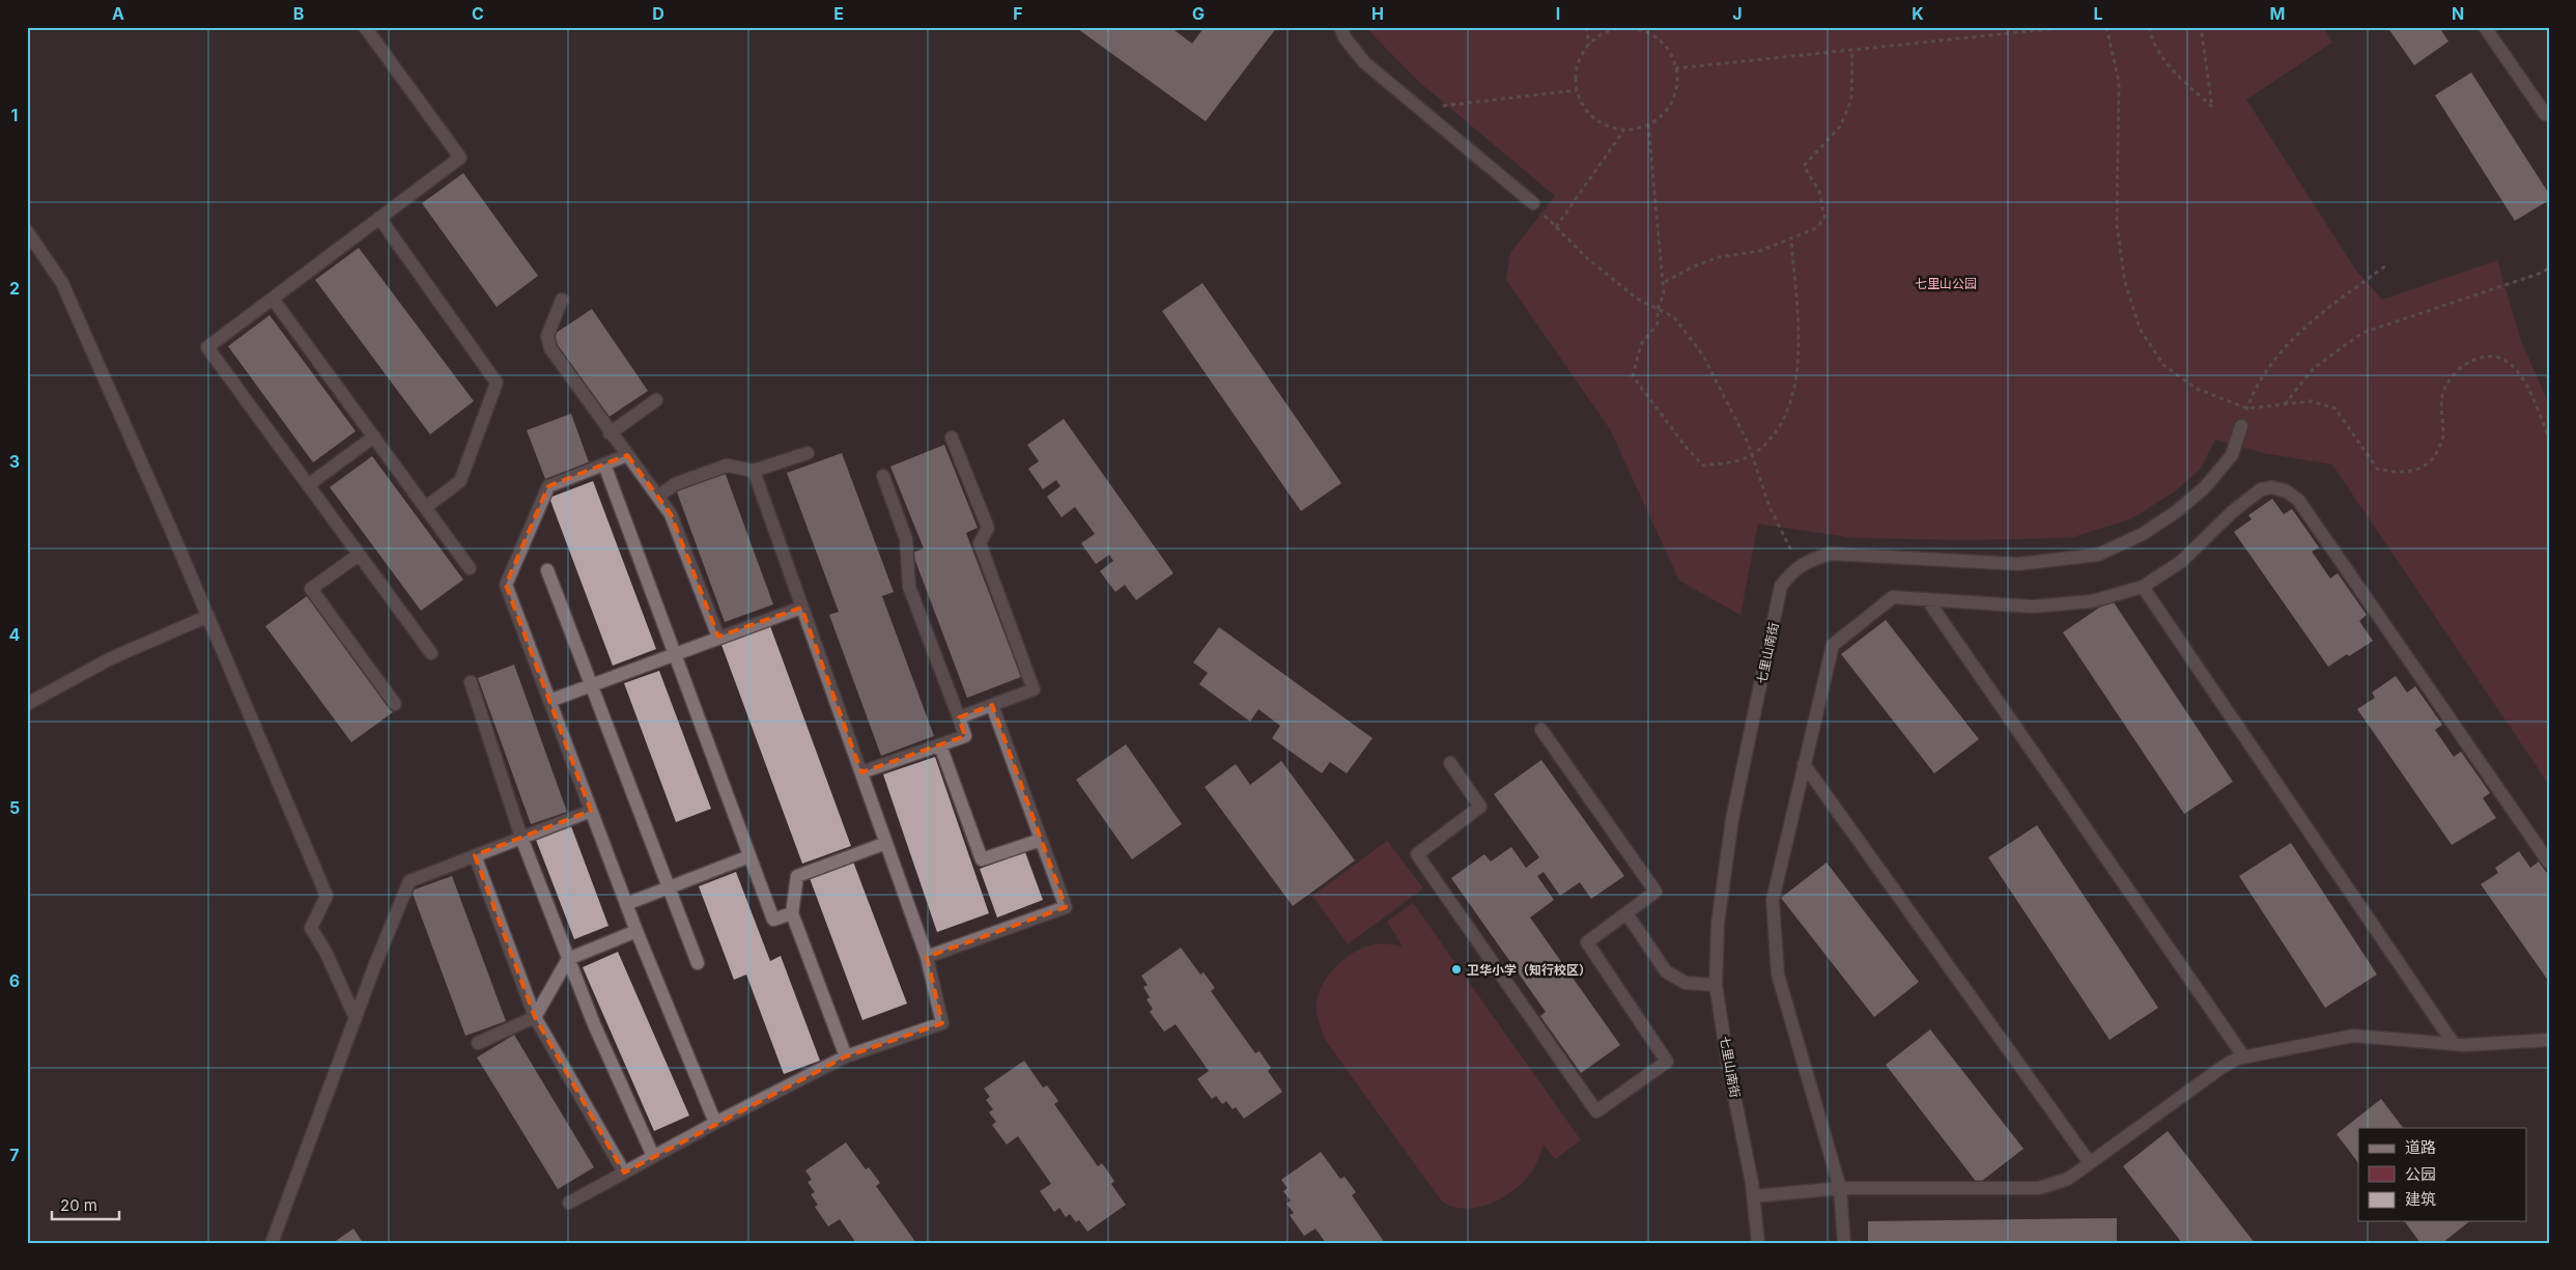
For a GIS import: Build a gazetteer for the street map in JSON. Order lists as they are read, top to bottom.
{
  "streets": {
    "street": ["七里山南街"]
  },
  "parks": ["七里山公园"],
  "places": ["卫华小学（知行校区）"],
  "legend": ["道路", "公园", "建筑"],
  "scale_bar": "20 m",
  "grid": {
    "columns": [
      "A",
      "B",
      "C",
      "D",
      "E",
      "F",
      "G",
      "H",
      "I",
      "J",
      "K",
      "L",
      "M",
      "N"
    ],
    "rows": [
      "1",
      "2",
      "3",
      "4",
      "5",
      "6",
      "7"
    ]
  }
}
